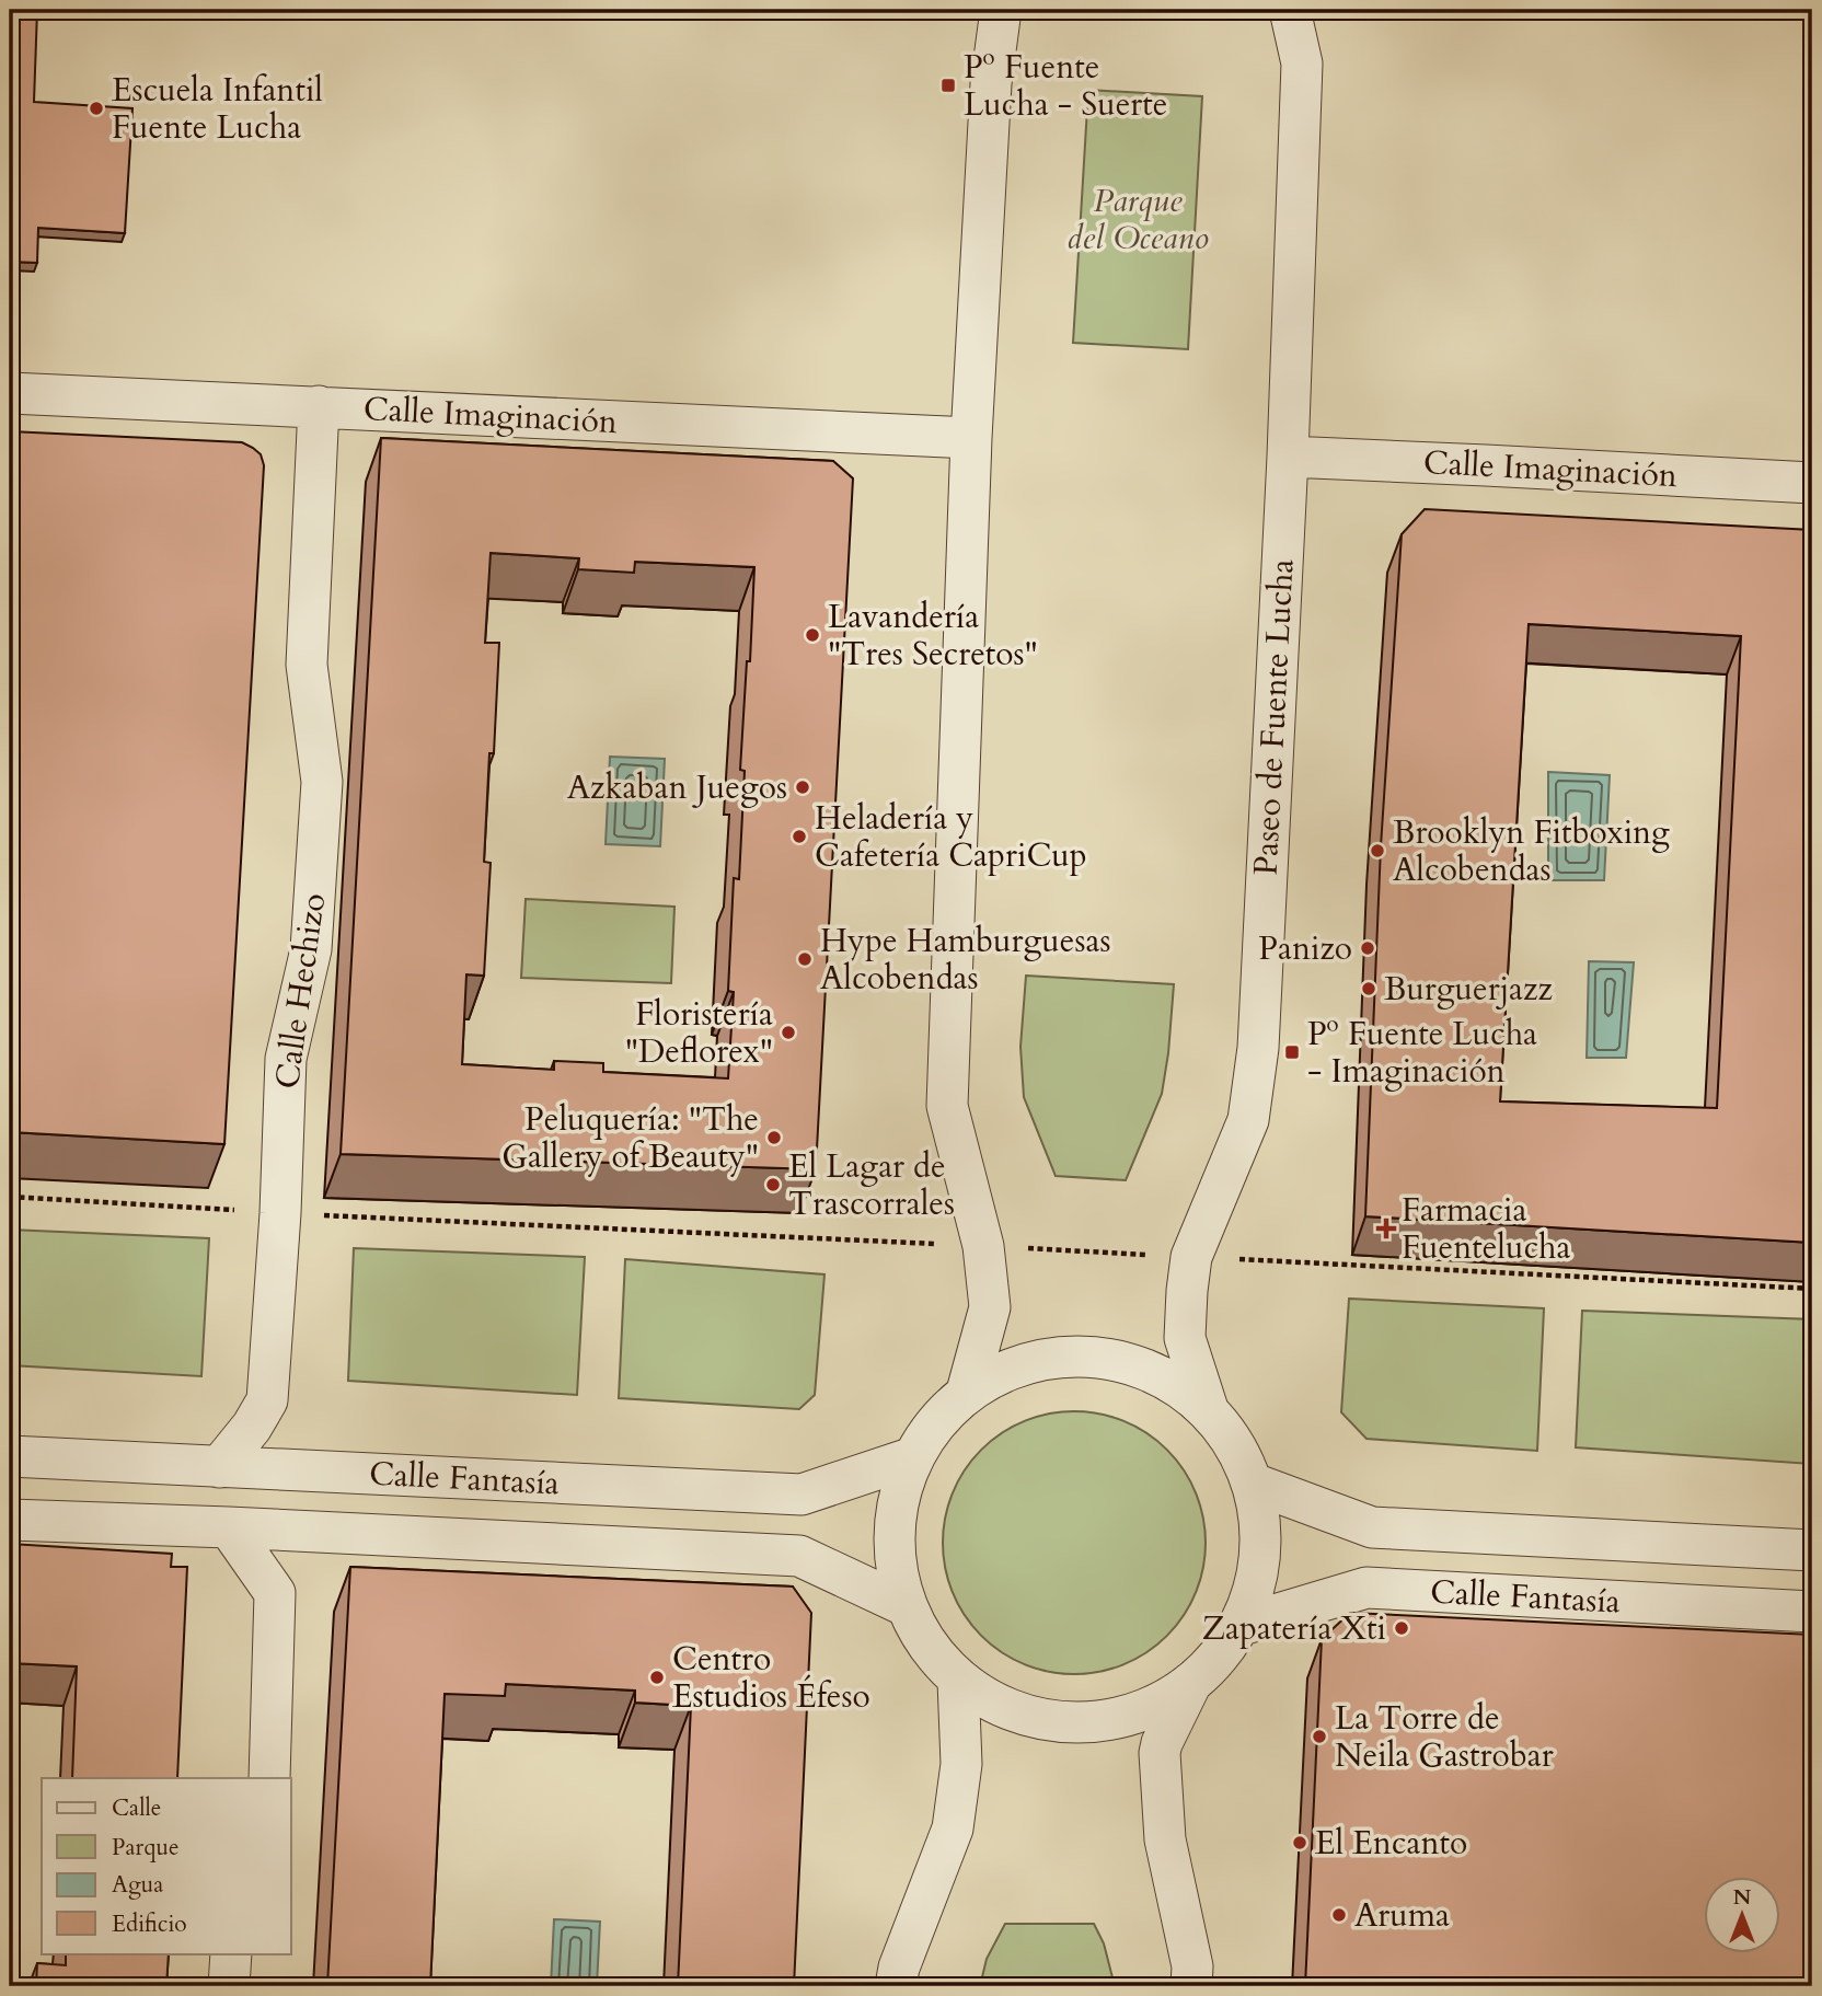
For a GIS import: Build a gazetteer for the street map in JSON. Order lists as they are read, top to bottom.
{
  "streets": {
    "street": [
      "Calle Imaginación",
      "Paseo de Fuente Lucha",
      "Calle Hechizo",
      "Calle Fantasía"
    ]
  },
  "crossings": [
    ["Calle Imaginación", "Paseo de Fuente Lucha"],
    ["Calle Imaginación", "Calle Hechizo"],
    ["Calle Hechizo", "Calle Fantasía"]
  ],
  "parks": ["Parque del Oceano"],
  "places": {
    "transit": ["Pº Fuente Lucha - Suerte", "Pº Fuente Lucha - Imaginación"],
    "other": [
      "Escuela Infantil Fuente Lucha",
      "Lavandería \"Tres Secretos\"",
      "Azkaban Juegos",
      "Heladería y Cafetería CapriCup",
      "Brooklyn Fitboxing Alcobendas",
      "Panizo",
      "Hype Hamburguesas Alcobendas",
      "Burguerjazz",
      "Floristería \"Deflorex\"",
      "Peluquería: \"The Gallery of Beauty\"",
      "El Lagar de Trascorrales",
      "Zapatería Xti",
      "Centro Estudios Éfeso",
      "La Torre de Neila Gastrobar",
      "El Encanto",
      "Aruma"
    ],
    "health": ["Farmacia Fuentelucha"]
  },
  "legend": [
    "Calle",
    "Parque",
    "Agua",
    "Edificio"
  ],
  "north": "top"
}
